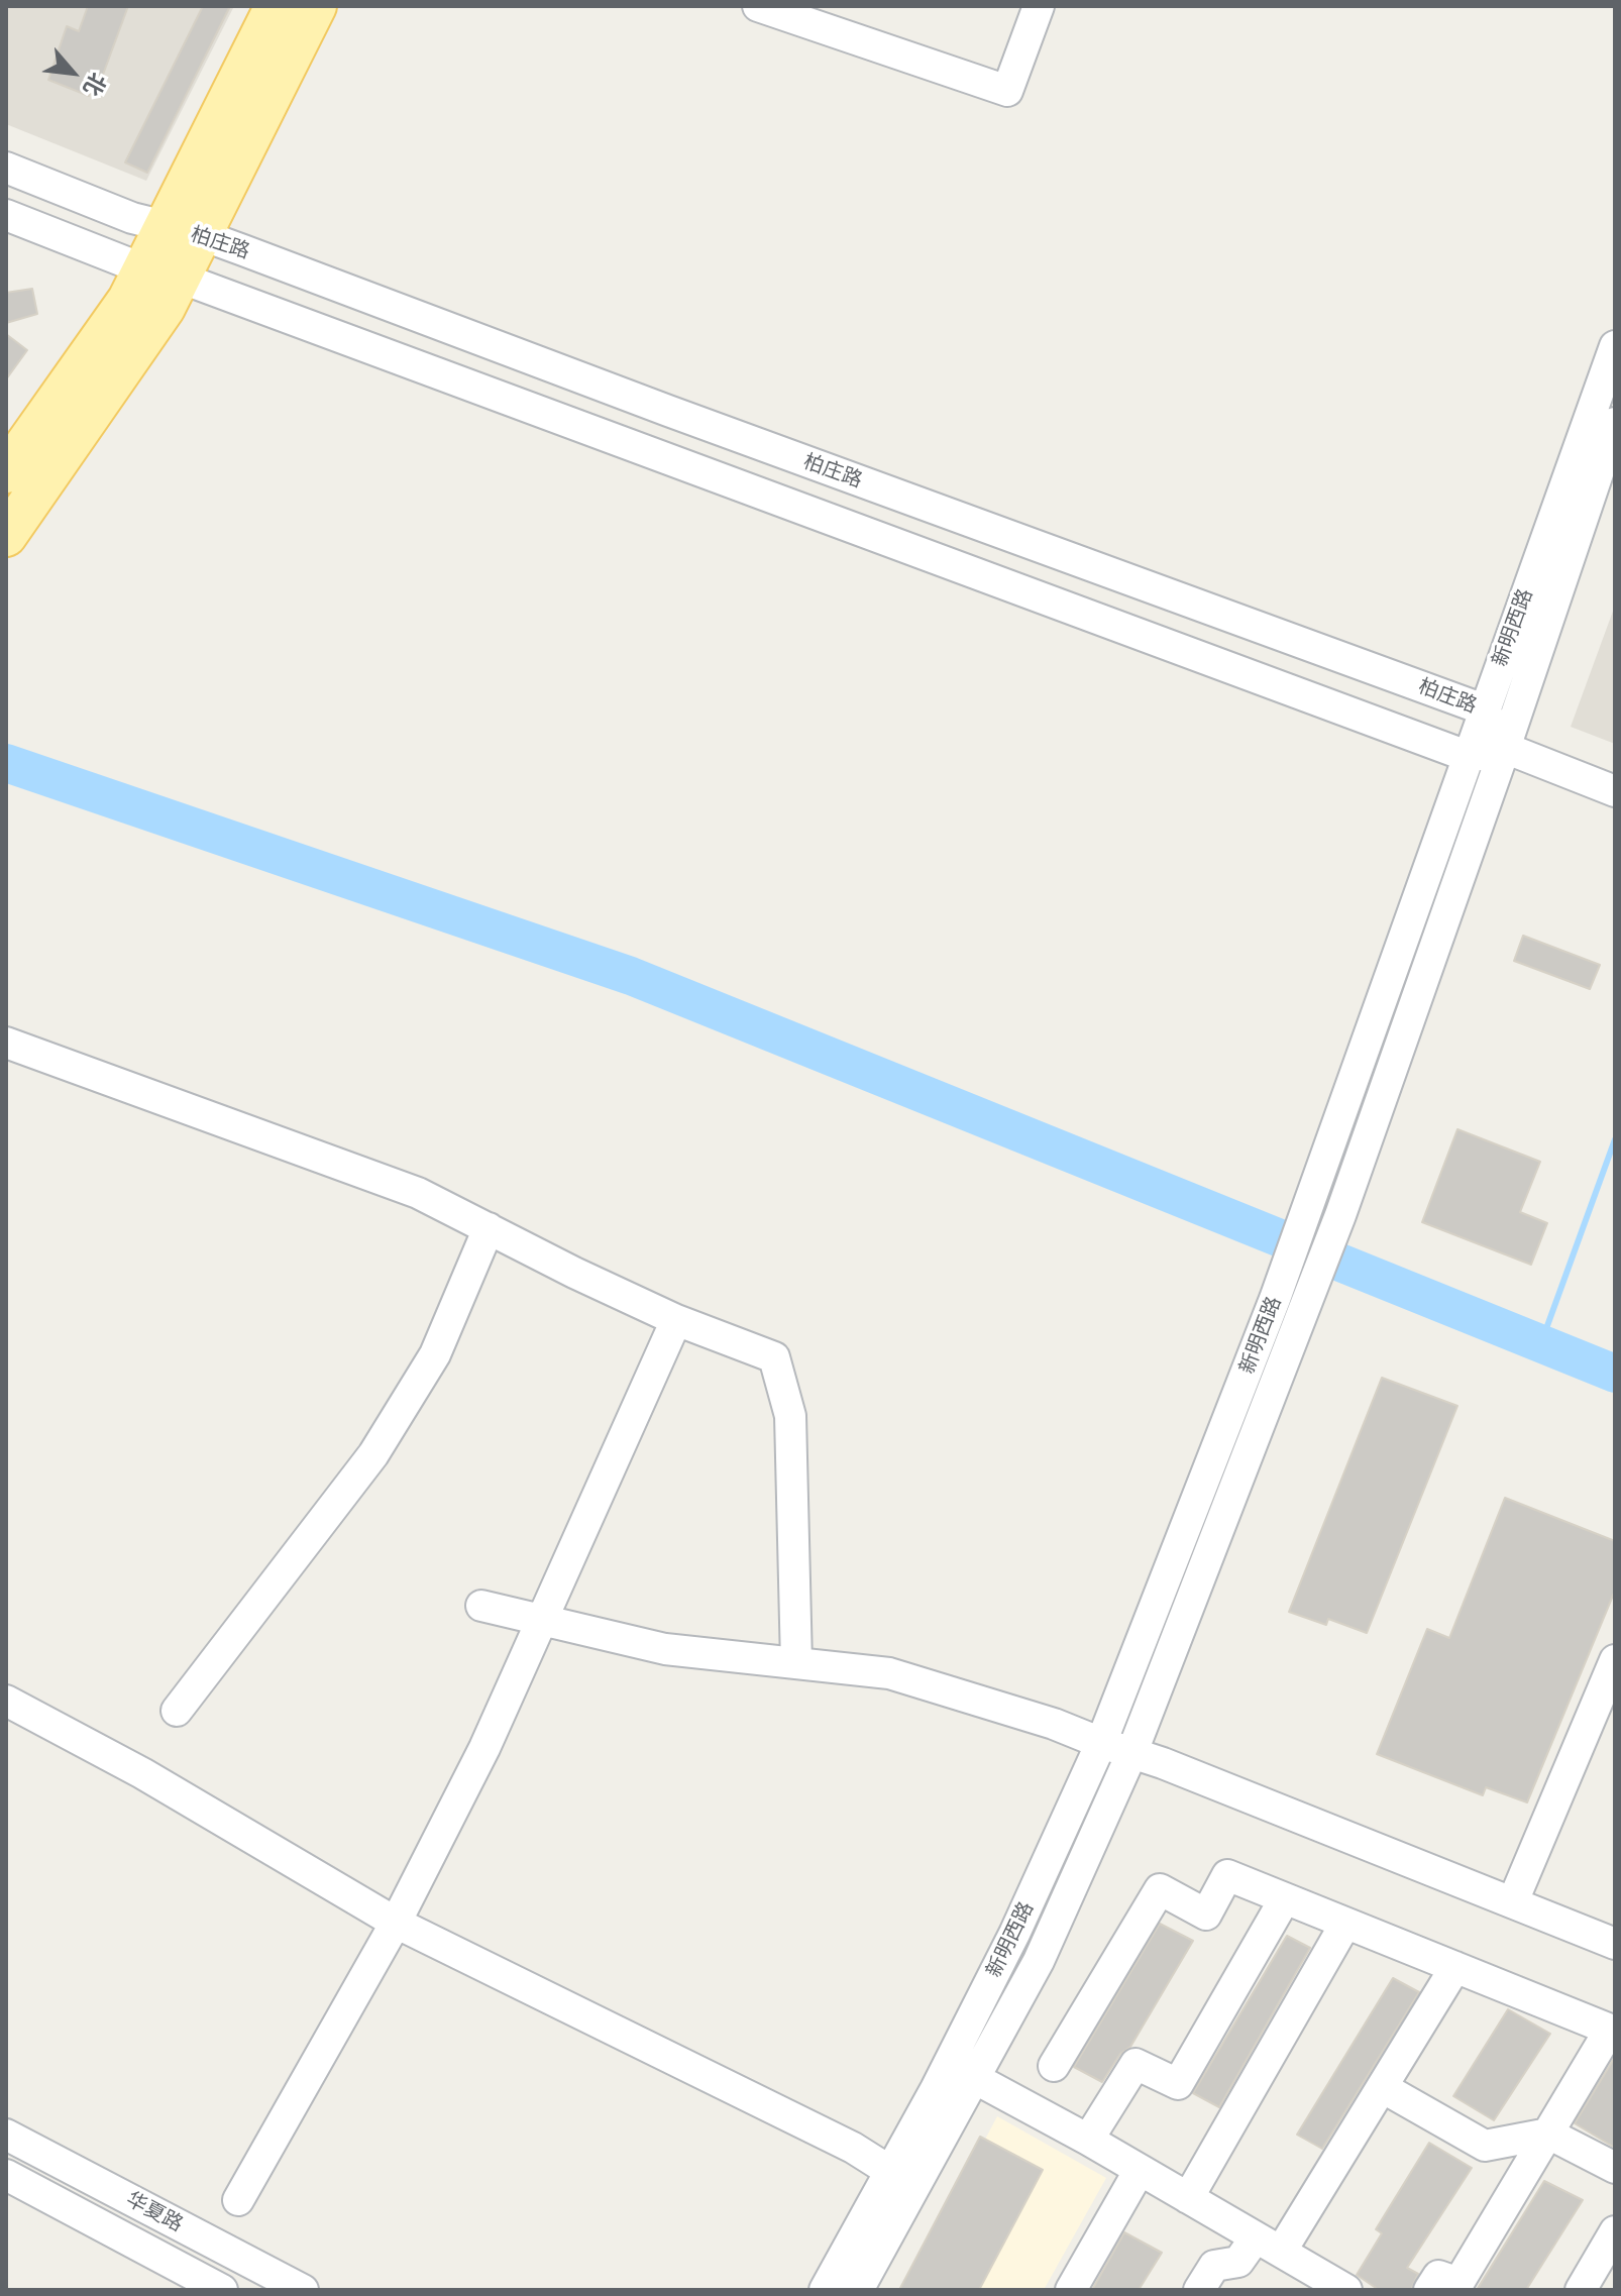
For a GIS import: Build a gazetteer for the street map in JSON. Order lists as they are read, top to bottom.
{
  "streets": {
    "street": ["柏庄路", "新明西路", "华夏路"]
  },
  "crossings": [
    ["柏庄路", "新明西路"]
  ],
  "north": "bottom right"
}
